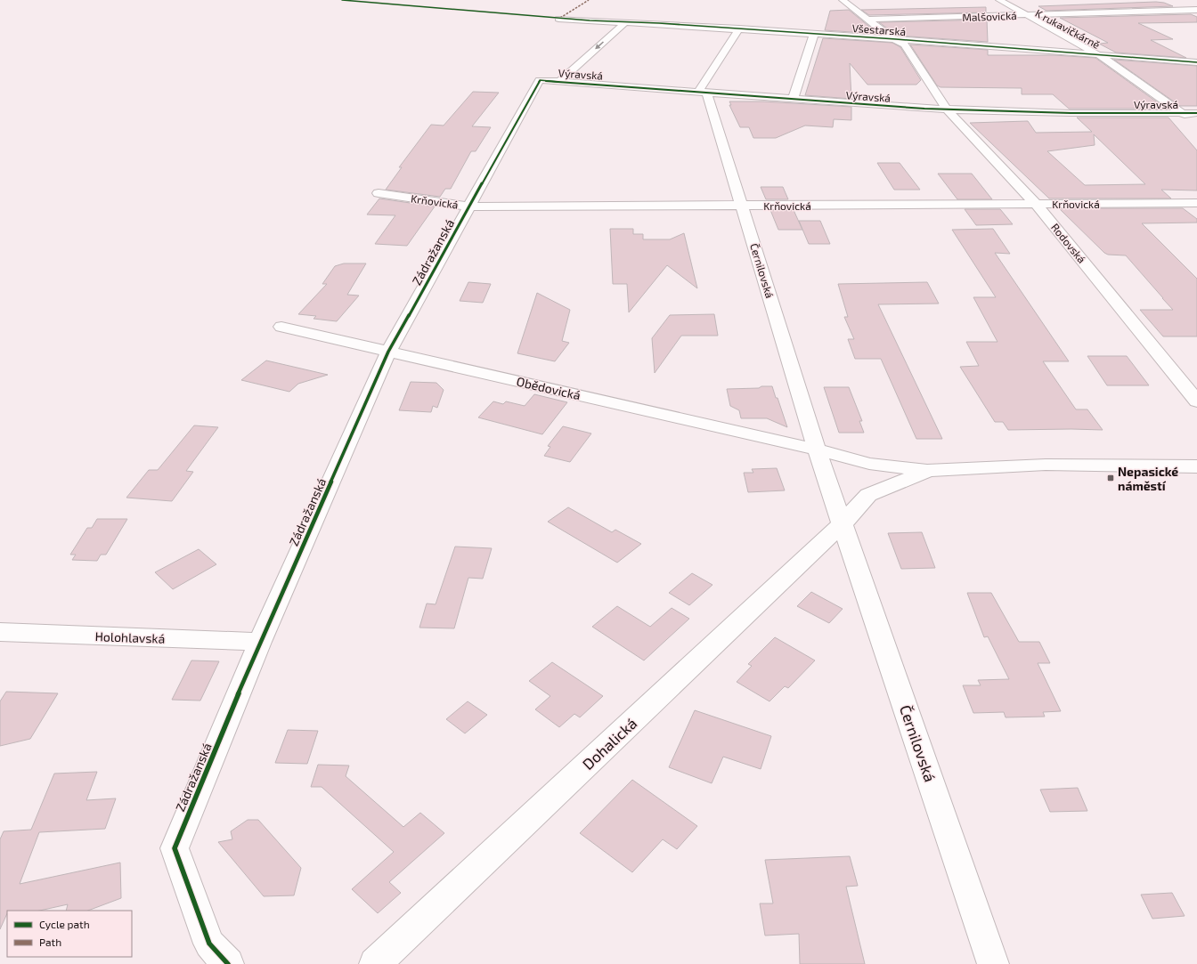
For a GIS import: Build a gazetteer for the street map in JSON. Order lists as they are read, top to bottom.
{
  "streets": {
    "street": [
      "Malšovická",
      "K rukavičkárně",
      "Všestarská",
      "Výravská",
      "Krňovická",
      "Rodovská",
      "Zádražanská",
      "Černilovská",
      "Obědovická",
      "Holohlavská",
      "Dohalická"
    ]
  },
  "crossings": [
    ["Malšovická", "K rukavičkárně"],
    ["K rukavičkárně", "Všestarská"],
    ["K rukavičkárně", "Výravská"],
    ["Všestarská", "Rodovská"],
    ["Výravská", "Rodovská"],
    ["Výravská", "Zádražanská"],
    ["Výravská", "Černilovská"],
    ["Krňovická", "Rodovská"],
    ["Krňovická", "Zádražanská"],
    ["Krňovická", "Černilovská"],
    ["Zádražanská", "Obědovická"],
    ["Zádražanská", "Holohlavská"],
    ["Černilovská", "Obědovická"],
    ["Černilovská", "Dohalická"]
  ],
  "places": {
    "transit": ["Nepasické náměstí"]
  },
  "legend": ["Cycle path", "Path"]
}
